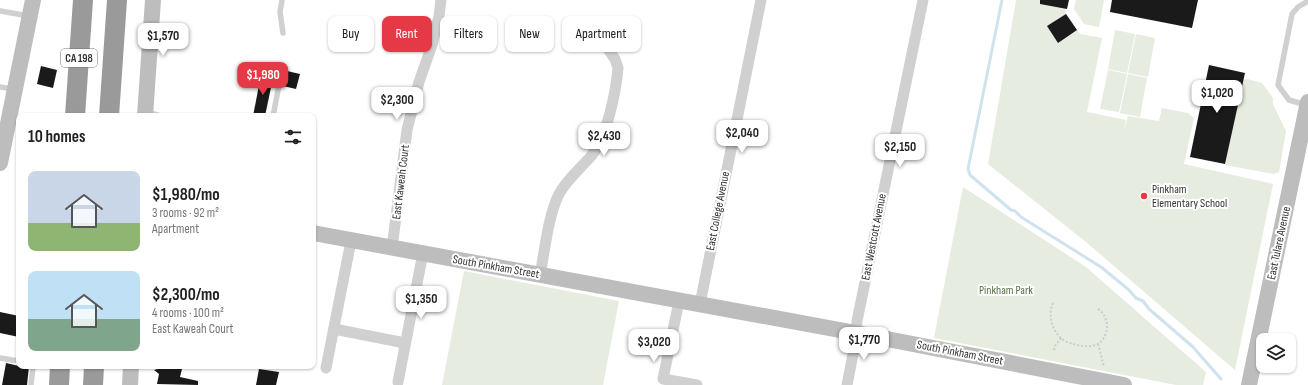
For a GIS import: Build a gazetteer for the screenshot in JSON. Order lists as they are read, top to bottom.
{
  "streets": {
    "highway": ["CA 198"],
    "street": [
      "East Kaweah Court",
      "East College Avenue",
      "East Westcott Avenue",
      "East Tulare Avenue",
      "South Pinkham Street"
    ]
  },
  "crossings": [
    ["East Kaweah Court", "South Pinkham Street"],
    ["East College Avenue", "South Pinkham Street"],
    ["East Westcott Avenue", "South Pinkham Street"]
  ],
  "parks": ["Pinkham Park"],
  "places": ["Pinkham Elementary School"],
  "page": {
    "chip": [
      "Buy",
      "Rent",
      "Filters",
      "New",
      "Apartment"
    ],
    "price": [
      "$1,570",
      "$1,980",
      "$1,020",
      "$2,300",
      "$2,040",
      "$2,430",
      "$2,150",
      "$1,350",
      "$1,770",
      "$3,020"
    ],
    "heading": "10 homes",
    "list": [
      {
        "name": "$1,980/mo",
        "note": "3 rooms · 92 m² · Apartment"
      },
      {
        "name": "$2,300/mo",
        "note": "4 rooms · 100 m² · East Kaweah Court"
      }
    ]
  }
}
